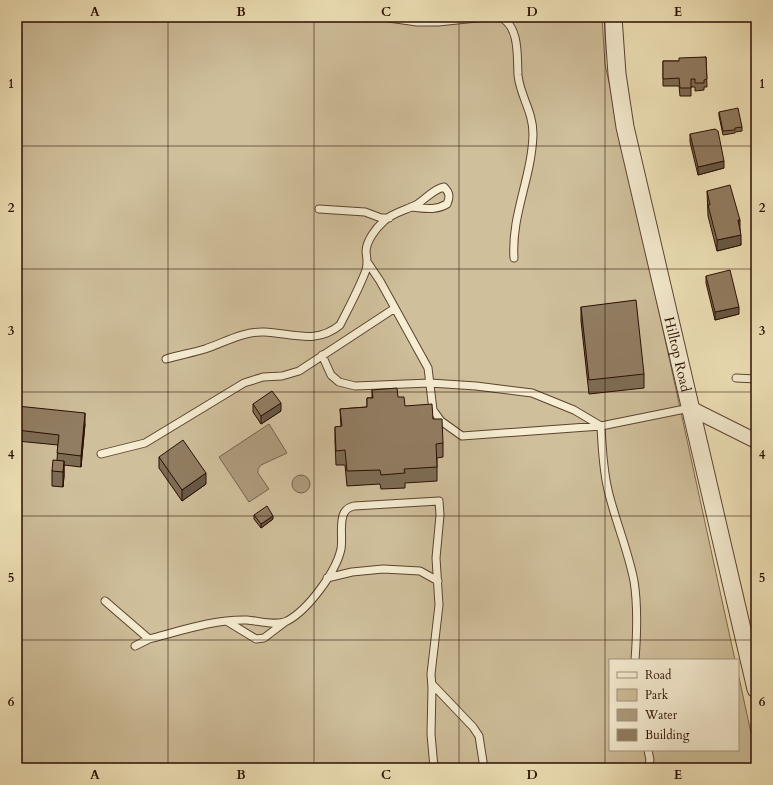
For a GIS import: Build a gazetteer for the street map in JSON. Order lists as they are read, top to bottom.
{
  "streets": {
    "street": ["Hilltop Road"]
  },
  "legend": [
    "Road",
    "Park",
    "Water",
    "Building"
  ],
  "grid": {
    "columns": [
      "A",
      "B",
      "C",
      "D",
      "E"
    ],
    "rows": [
      "1",
      "2",
      "3",
      "4",
      "5",
      "6"
    ]
  }
}
